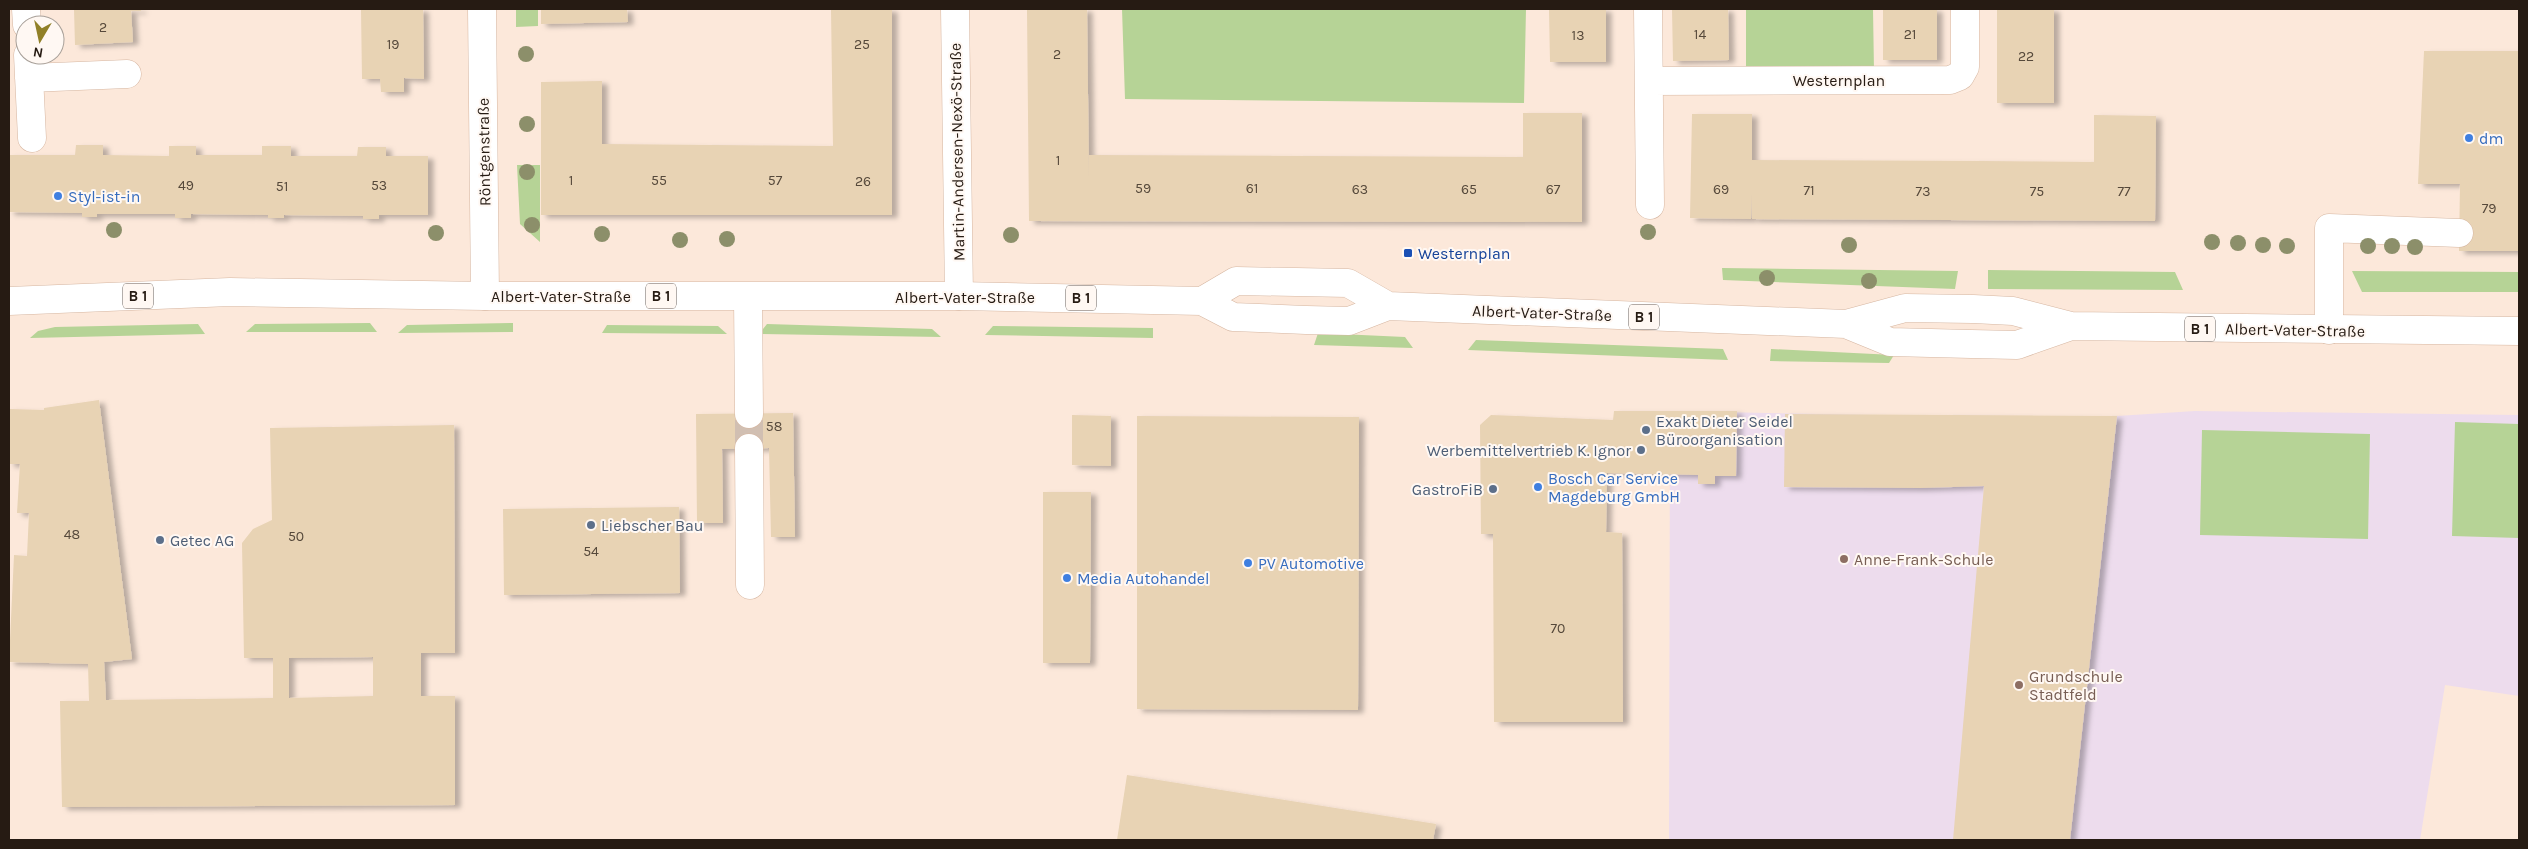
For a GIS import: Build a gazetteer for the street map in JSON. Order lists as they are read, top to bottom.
{
  "streets": {
    "main road": [
      "Westernplan",
      "Röntgenstraße",
      "Martin-Andersen-Nexö-Straße",
      "B 1",
      "Albert-Vater-Straße"
    ]
  },
  "crossings": [
    ["Röntgenstraße", "Albert-Vater-Straße"],
    ["Martin-Andersen-Nexö-Straße", "Albert-Vater-Straße"]
  ],
  "places": {
    "other": [
      "dm",
      "Styl-ist-in",
      "Exakt Dieter Seidel Büroorganisation",
      "Werbemittelvertrieb K. Ignor",
      "Bosch Car Service Magdeburg GmbH",
      "GastroFiB",
      "Liebscher Bau",
      "Getec AG",
      "Anne-Frank-Schule",
      "PV Automotive",
      "Media Autohandel",
      "Grundschule Stadtfeld"
    ],
    "transit": ["Westernplan"]
  },
  "house_numbers": [
    "2",
    "14",
    "21",
    "13",
    "19",
    "25",
    "2",
    "22",
    "1",
    "1",
    "55",
    "57",
    "26",
    "49",
    "53",
    "51",
    "59",
    "61",
    "63",
    "65",
    "67",
    "69",
    "71",
    "73",
    "75",
    "77",
    "79",
    "58",
    "48",
    "50",
    "54",
    "70"
  ],
  "north": "bottom"
}
